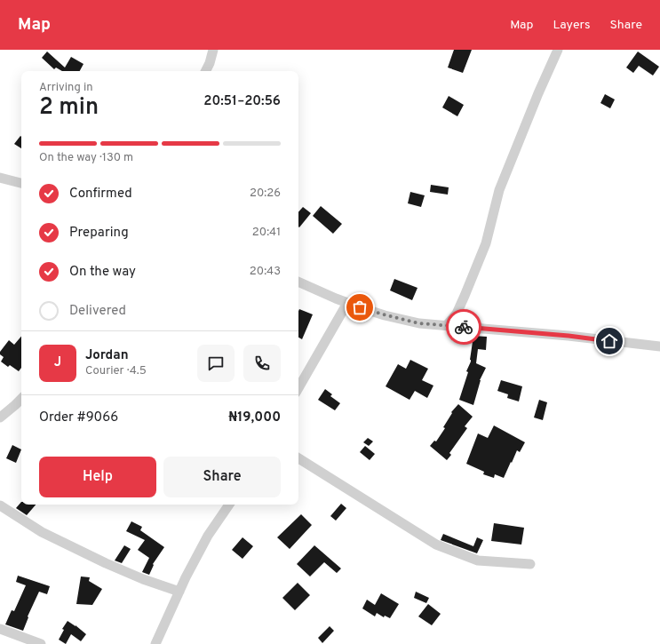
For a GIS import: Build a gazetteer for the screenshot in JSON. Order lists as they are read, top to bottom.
{
  "page": {
    "header": "Map",
    "nav": ["Map", "Layers", "Share"],
    "heading": ["2 min", "Arriving in", "20:51–20:56"],
    "panel": [
      "Jordan",
      "Courier · 4.5",
      "Order #9066",
      "₦19,000"
    ],
    "bar": "On the way · 130 m",
    "list": [
      ["Confirmed", "20:26"],
      ["Preparing", "20:41"],
      ["On the way", "20:43"],
      "Delivered"
    ],
    "round": "J",
    "buttons": ["Help", "Share"]
  }
}
